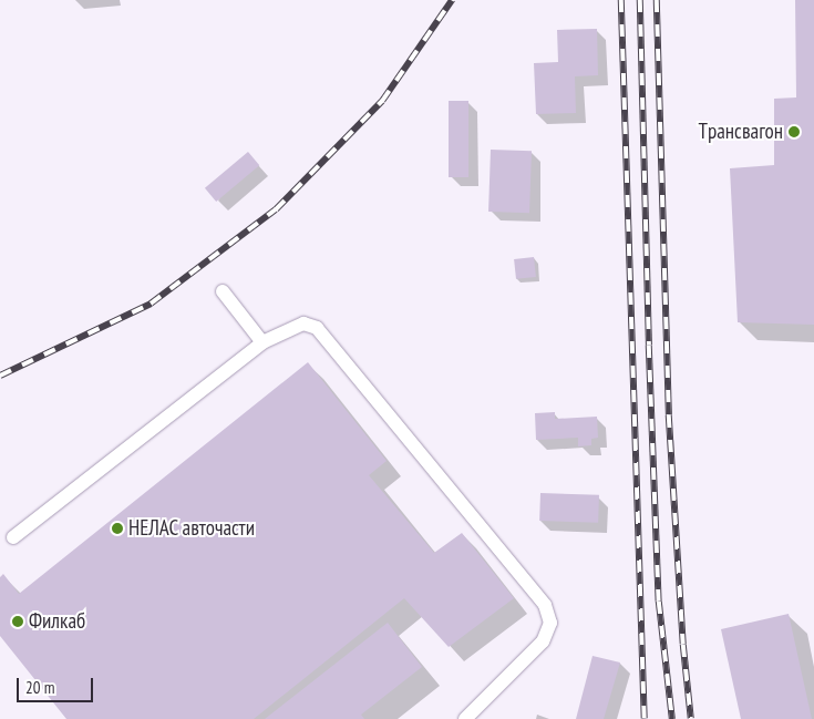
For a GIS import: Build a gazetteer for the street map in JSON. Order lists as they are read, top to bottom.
{
  "places": ["Tрансвагон", "НЕЛАС авточасти", "Филкаб"],
  "scale_bar": "20 m"
}
